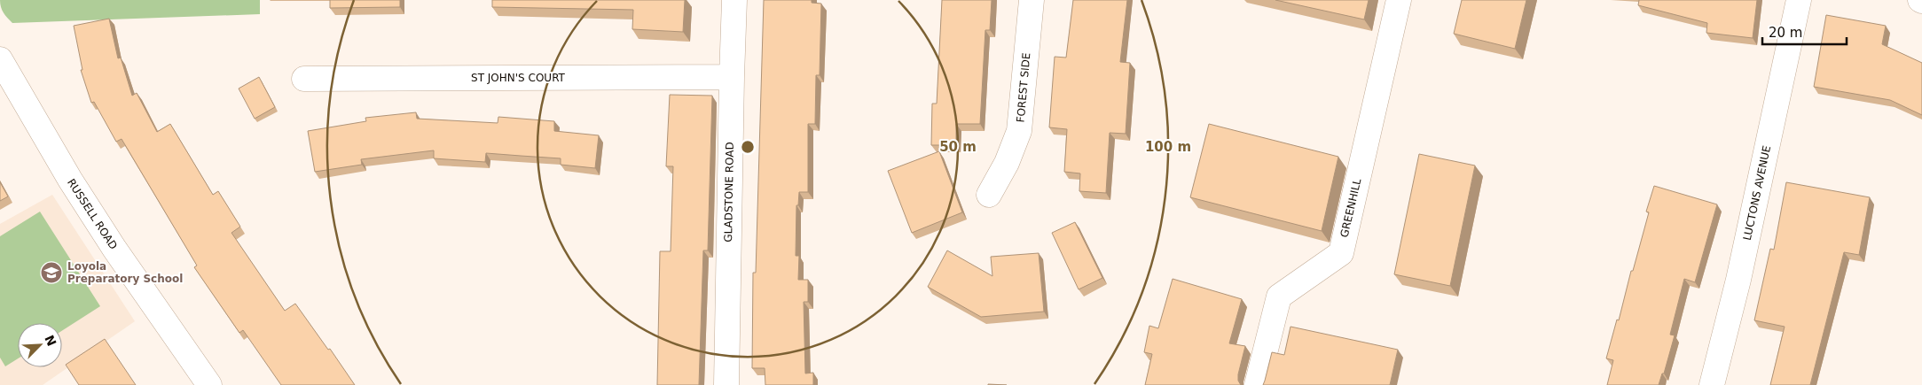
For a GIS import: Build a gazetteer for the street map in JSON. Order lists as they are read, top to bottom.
{
  "streets": {
    "street": [
      "ST JOHN'S COURT",
      "FOREST SIDE",
      "GLADSTONE ROAD",
      "LUCTONS AVENUE",
      "GREENHILL",
      "RUSSELL ROAD"
    ]
  },
  "crossings": [
    ["ST JOHN'S COURT", "GLADSTONE ROAD"]
  ],
  "places": {
    "school or university": ["Loyola Preparatory School"]
  },
  "scale_bar": "20 m",
  "north": "top right",
  "rings": ["50 m", "100 m"]
}
